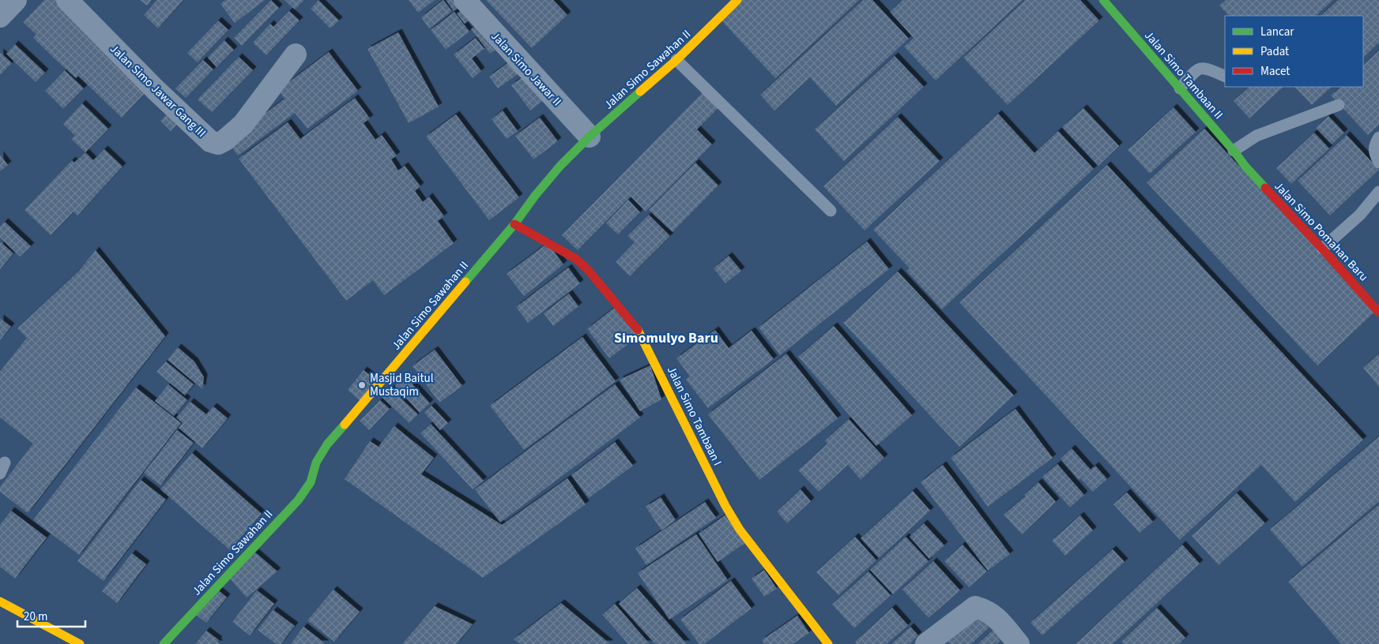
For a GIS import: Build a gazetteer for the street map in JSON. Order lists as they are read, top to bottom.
{
  "streets": {
    "street": [
      "Jalan Simo Jawar II",
      "Jalan Simo Sawahan II",
      "Jalan Simo Tambaan II",
      "Jalan Simo Jawar Gang III",
      "Jalan Simo Pomahan Baru",
      "Jalan Simo Tambaan I"
    ]
  },
  "crossings": [
    ["Jalan Simo Jawar II", "Jalan Simo Sawahan II"],
    ["Jalan Simo Sawahan II", "Jalan Simo Tambaan I"],
    ["Jalan Simo Tambaan II", "Jalan Simo Pomahan Baru"]
  ],
  "districts": ["Simomulyo Baru"],
  "places": ["Masjid Baitul Mustaqim"],
  "legend": ["Lancar", "Padat", "Macet"],
  "scale_bar": "20 m"
}
